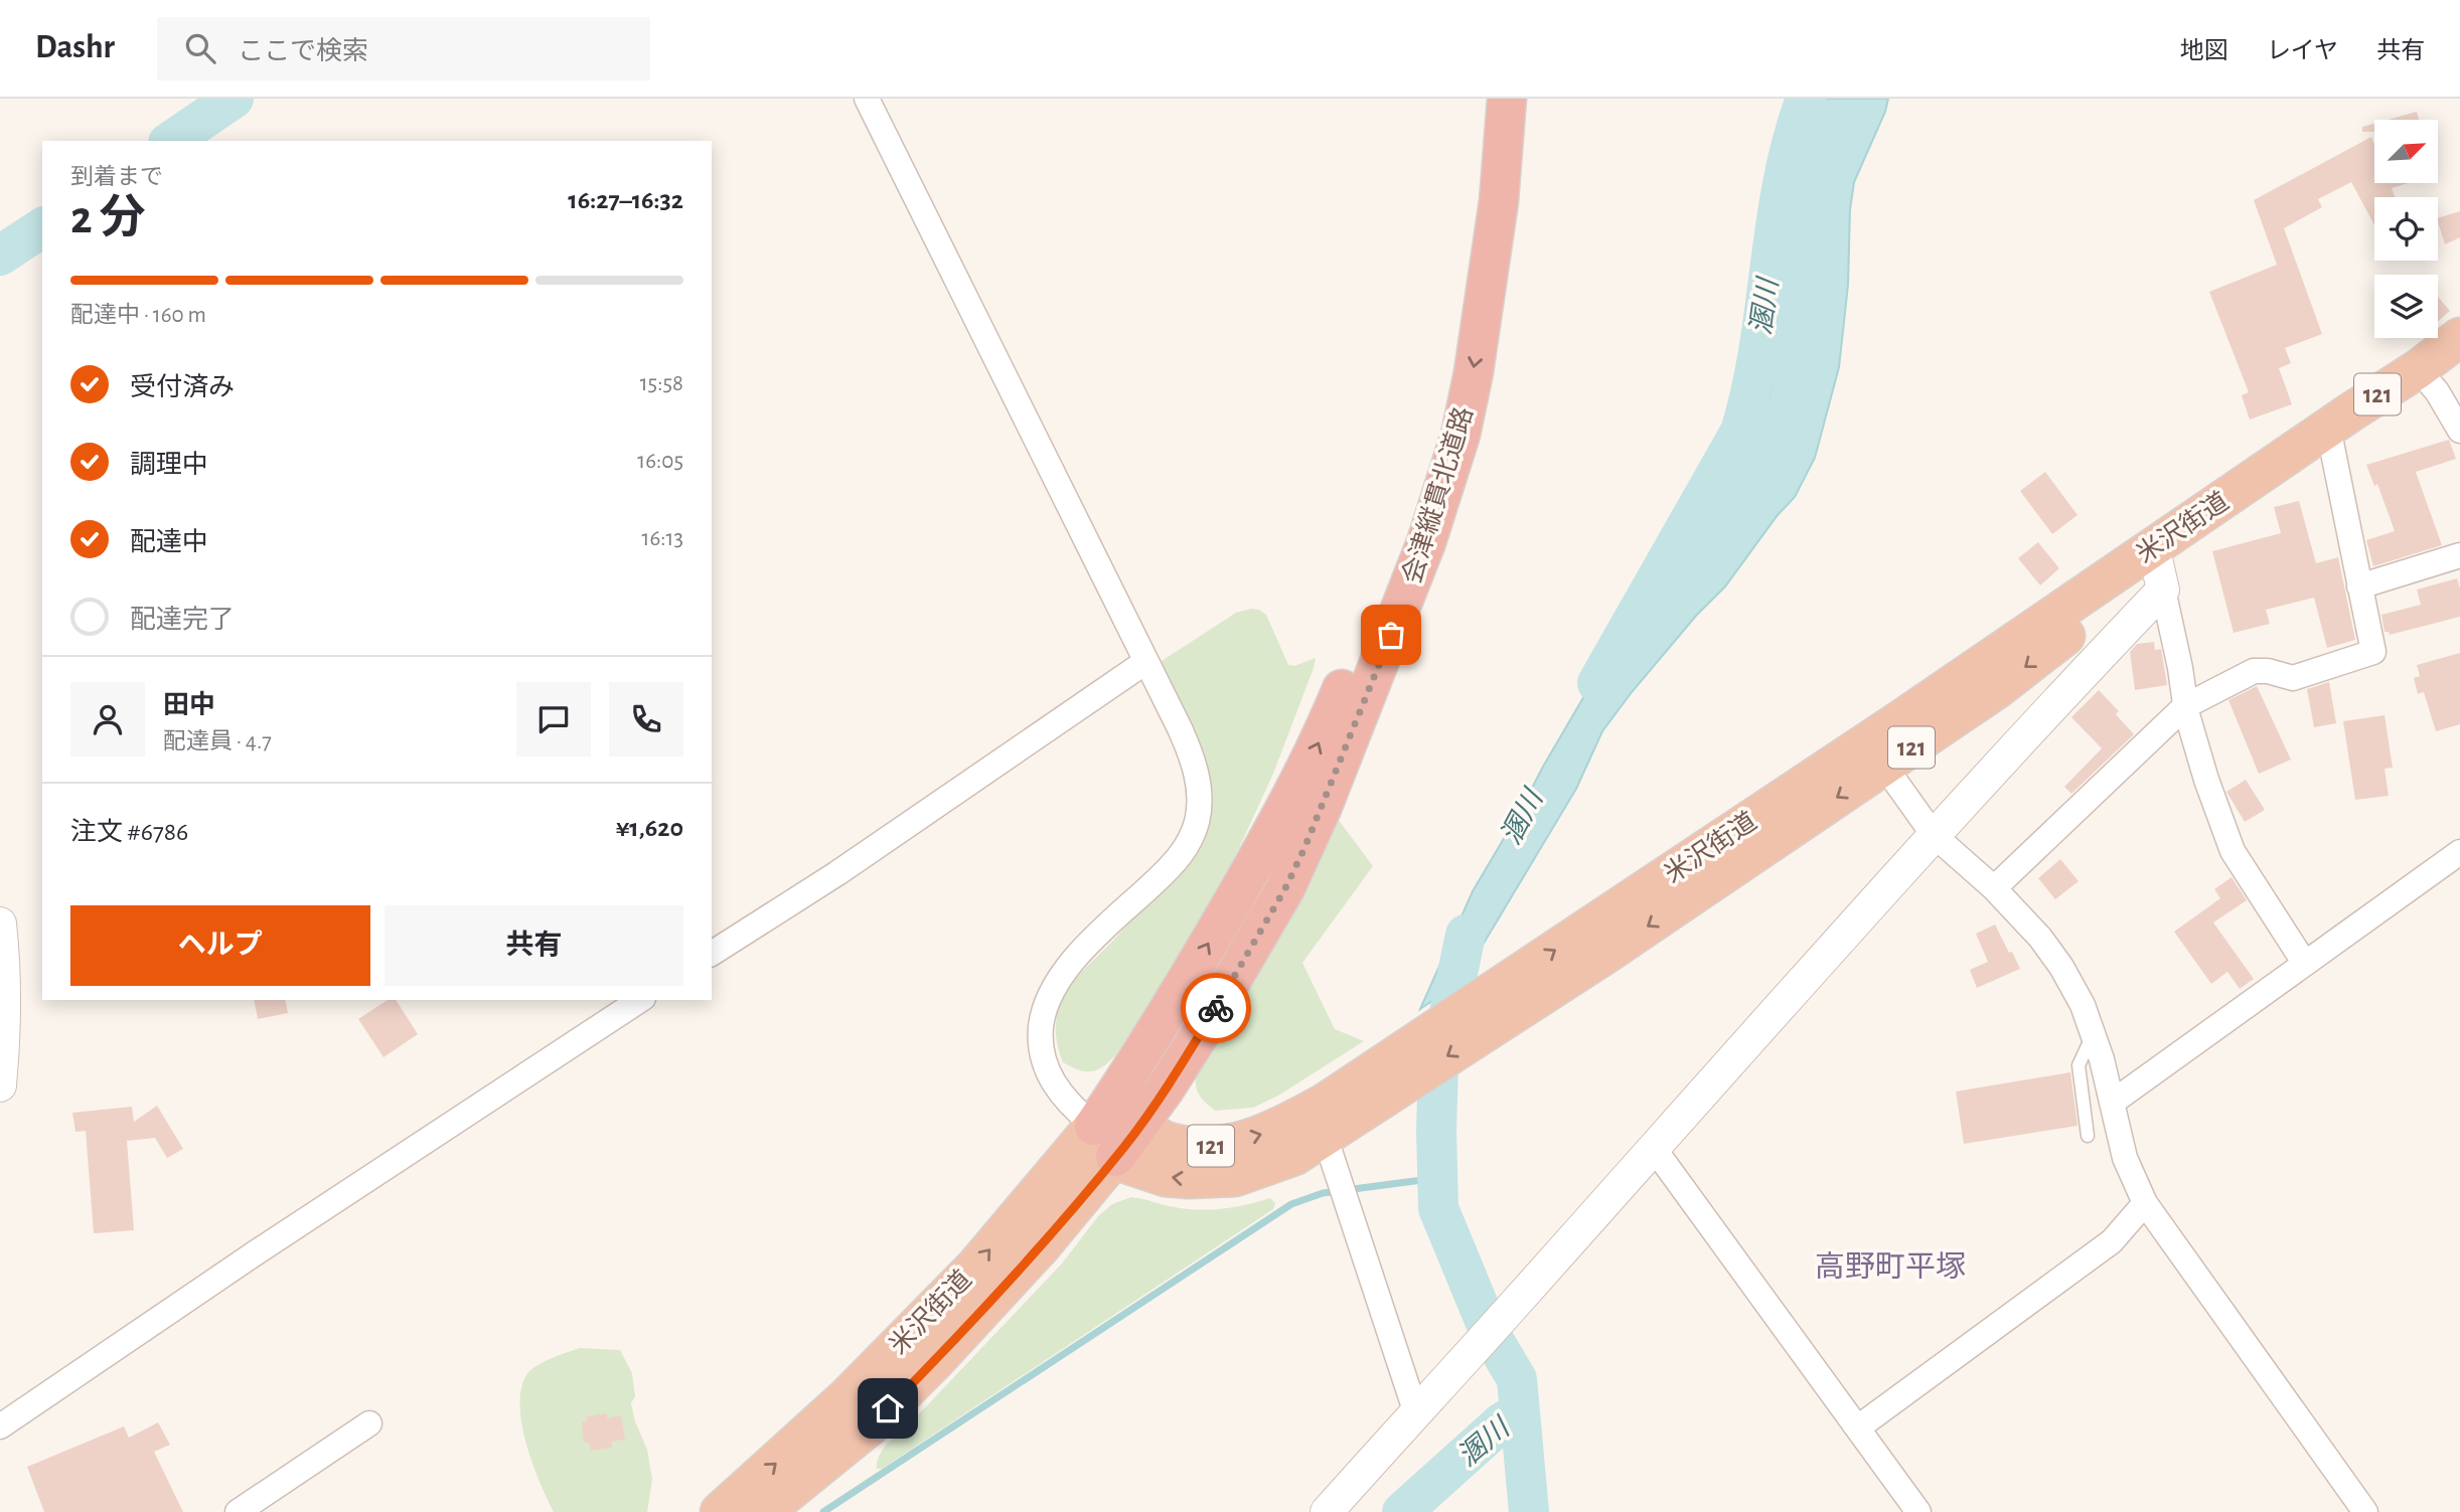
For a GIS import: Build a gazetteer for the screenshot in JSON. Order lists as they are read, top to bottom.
{
  "streets": {
    "highway": ["121", "会津縦貫北道路", "米沢街道"]
  },
  "crossings": [
    ["会津縦貫北道路", "米沢街道"]
  ],
  "districts": ["高野町平塚"],
  "water": ["溷川"],
  "north": "top right",
  "page": {
    "header": "Dashr",
    "search": "ここで検索",
    "nav": ["地図", "レイヤ", "共有"],
    "heading": ["2 分", "到着まで", "16:27–16:32"],
    "panel": [
      "田中",
      "配達員 · 4.7",
      "注文 #6786",
      "¥1,620"
    ],
    "bar": "配達中 · 160 m",
    "list": [
      ["受付済み", "15:58"],
      ["調理中", "16:05"],
      ["配達中", "16:13"],
      "配達完了"
    ],
    "buttons": ["ヘルプ", "共有"]
  }
}
